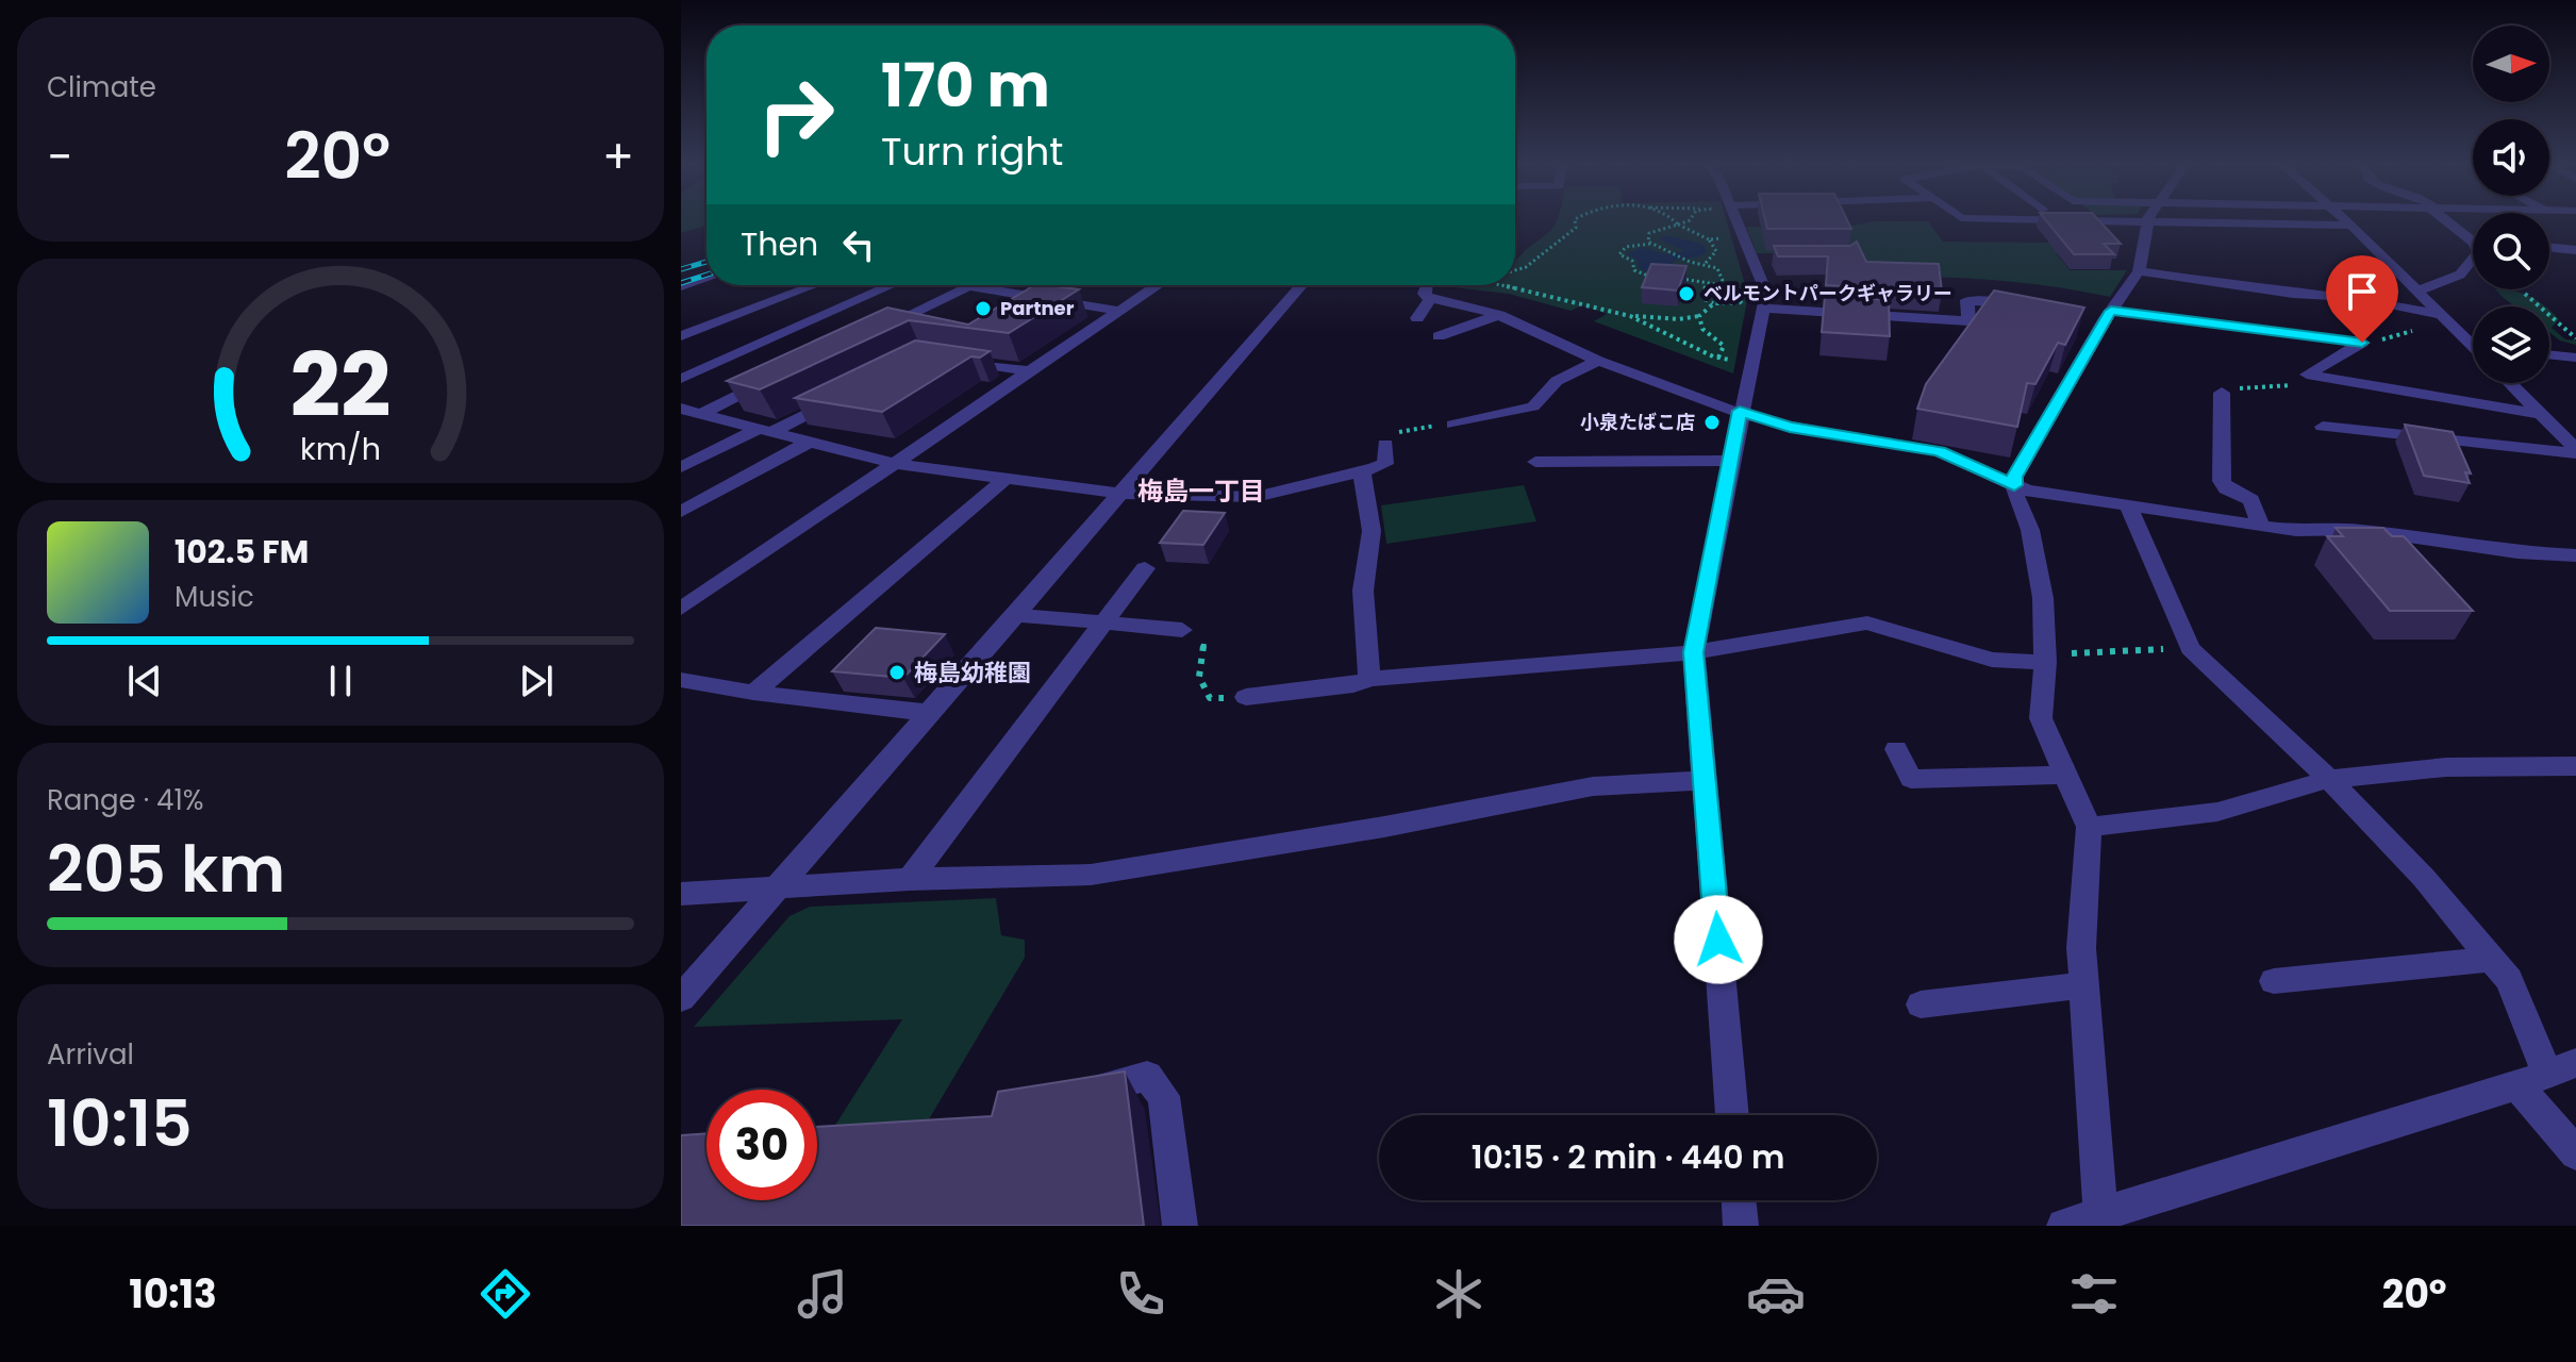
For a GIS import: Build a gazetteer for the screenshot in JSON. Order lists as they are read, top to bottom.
{
  "districts": ["梅島一丁目"],
  "places": [
    "ベルモントパークギャラリー",
    "Partner",
    "小泉たばこ店",
    "梅島幼稚園"
  ],
  "north": "right",
  "page": {
    "tile": [
      "Climate",
      ["Range · 41%", "205 km"],
      ["Arrival", "10:15"]
    ],
    "turn": ["170 m", "Turn right"],
    "heat": ["−", "20°", "+"],
    "then": "Then",
    "song": ["102.5 FM", "Music"],
    "limit": "30",
    "trip": "10:15 · 2 min · 440 m",
    "tabs": ["10:13", "20°"],
    "gauge": ["22", "km/h"]
  }
}
